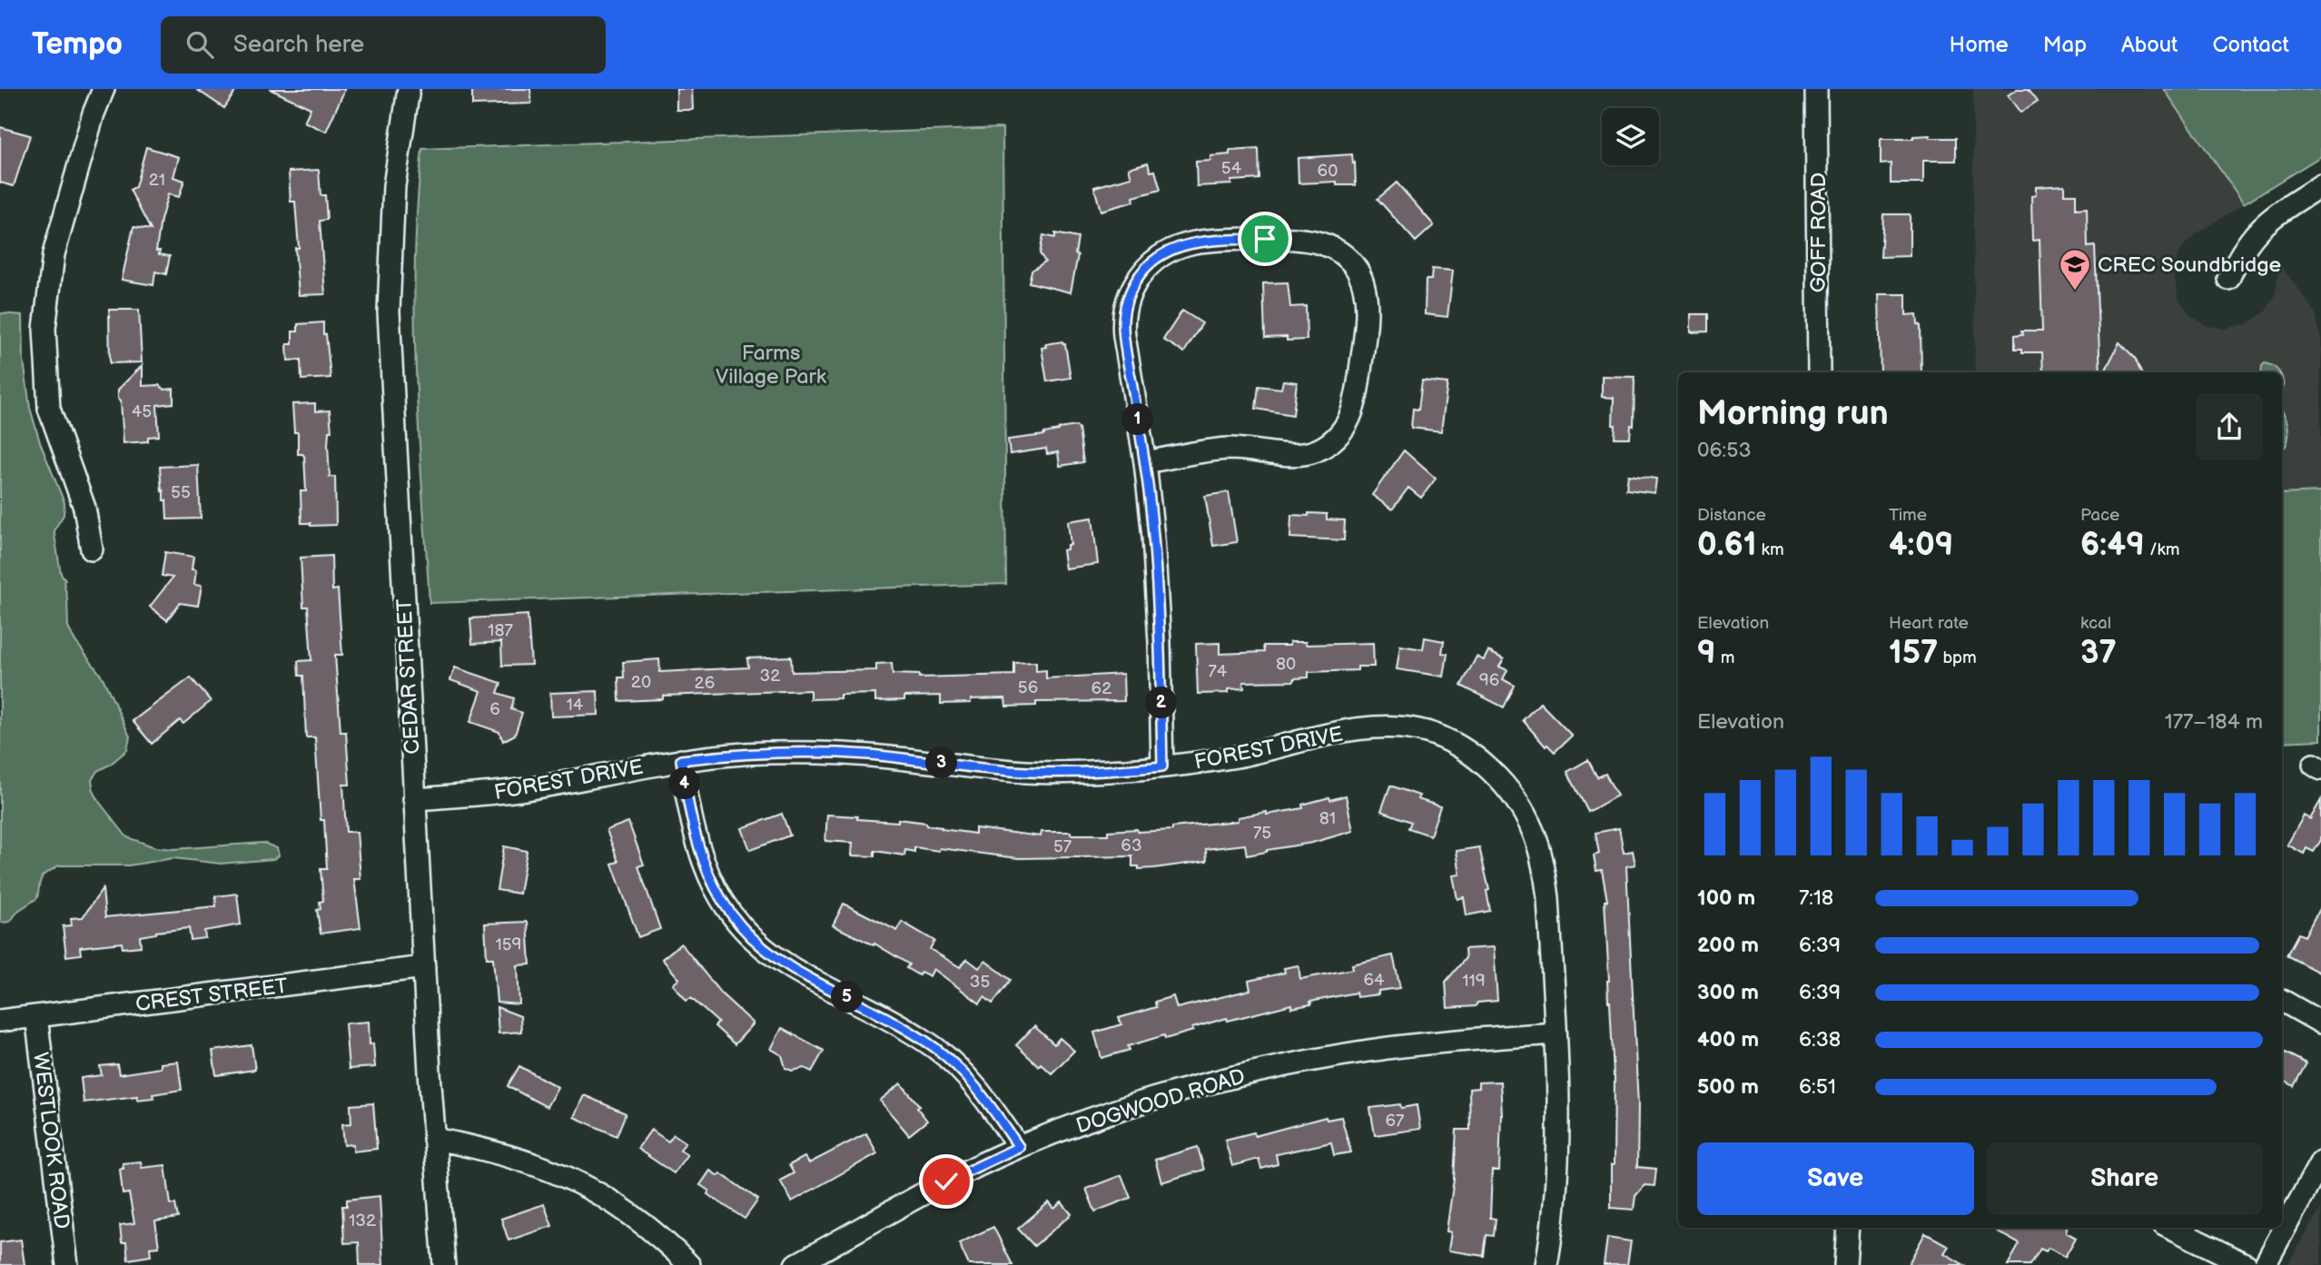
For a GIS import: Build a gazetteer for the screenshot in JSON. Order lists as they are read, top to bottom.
{
  "streets": {
    "street": [
      "GOFF ROAD",
      "CEDAR STREET",
      "FOREST DRIVE",
      "CREST STREET",
      "DOGWOOD ROAD",
      "WESTLOOK ROAD"
    ]
  },
  "crossings": [
    ["CEDAR STREET", "FOREST DRIVE"],
    ["CEDAR STREET", "CREST STREET"],
    ["FOREST DRIVE", "DOGWOOD ROAD"],
    ["CREST STREET", "WESTLOOK ROAD"]
  ],
  "parks": ["Farms Village Park"],
  "places": {
    "school or university": ["CREC Soundbridge"]
  },
  "house_numbers": [
    "54",
    "60",
    "21",
    "45",
    "55",
    "187",
    "80",
    "74",
    "32",
    "96",
    "20",
    "26",
    "56",
    "62",
    "14",
    "6",
    "81",
    "75",
    "63",
    "57",
    "159",
    "64",
    "119",
    "35",
    "67",
    "132"
  ],
  "page": {
    "header": "Tempo",
    "search": "Search here",
    "nav": [
      "Home",
      "Map",
      "About",
      "Contact"
    ],
    "heading": ["Morning run", "06:53"],
    "pins": [
      "1",
      "2",
      "3",
      "4",
      "5"
    ],
    "stats": [
      ["Distance", "0.61 km"],
      ["Time", "4:09"],
      ["Pace", "6:49 /km"],
      ["Elevation", "9 m"],
      ["Heart rate", "157 bpm"],
      ["kcal", "37"]
    ],
    "chart": ["Elevation", "177–184 m"],
    "list": [
      {
        "name": "100 m",
        "note": "7:18"
      },
      {
        "name": "200 m",
        "note": "6:39"
      },
      {
        "name": "300 m",
        "note": "6:39"
      },
      {
        "name": "400 m",
        "note": "6:38"
      },
      {
        "name": "500 m",
        "note": "6:51"
      }
    ],
    "buttons": ["Save", "Share"]
  }
}
